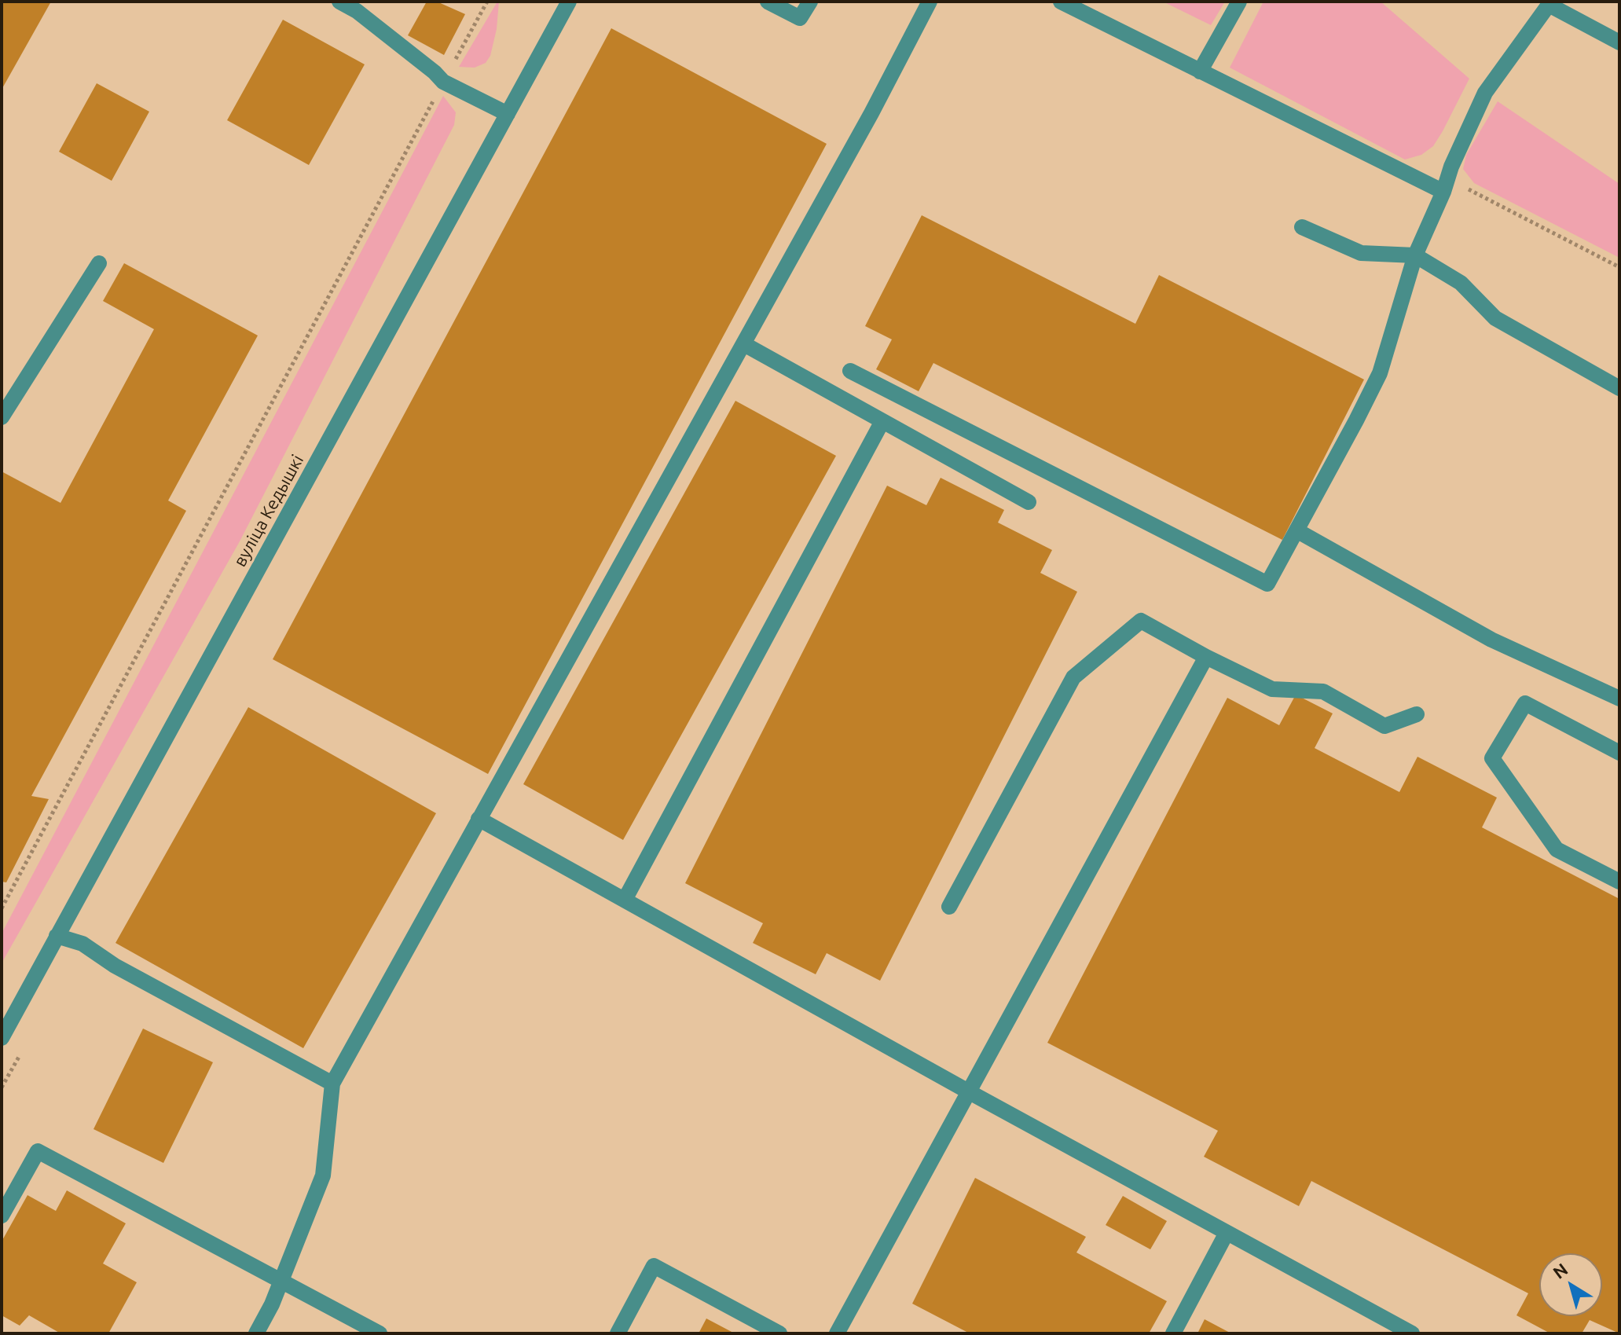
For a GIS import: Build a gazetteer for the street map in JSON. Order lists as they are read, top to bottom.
{
  "streets": {
    "street": ["вуліца Кедышкі"]
  },
  "north": "top left"
}
